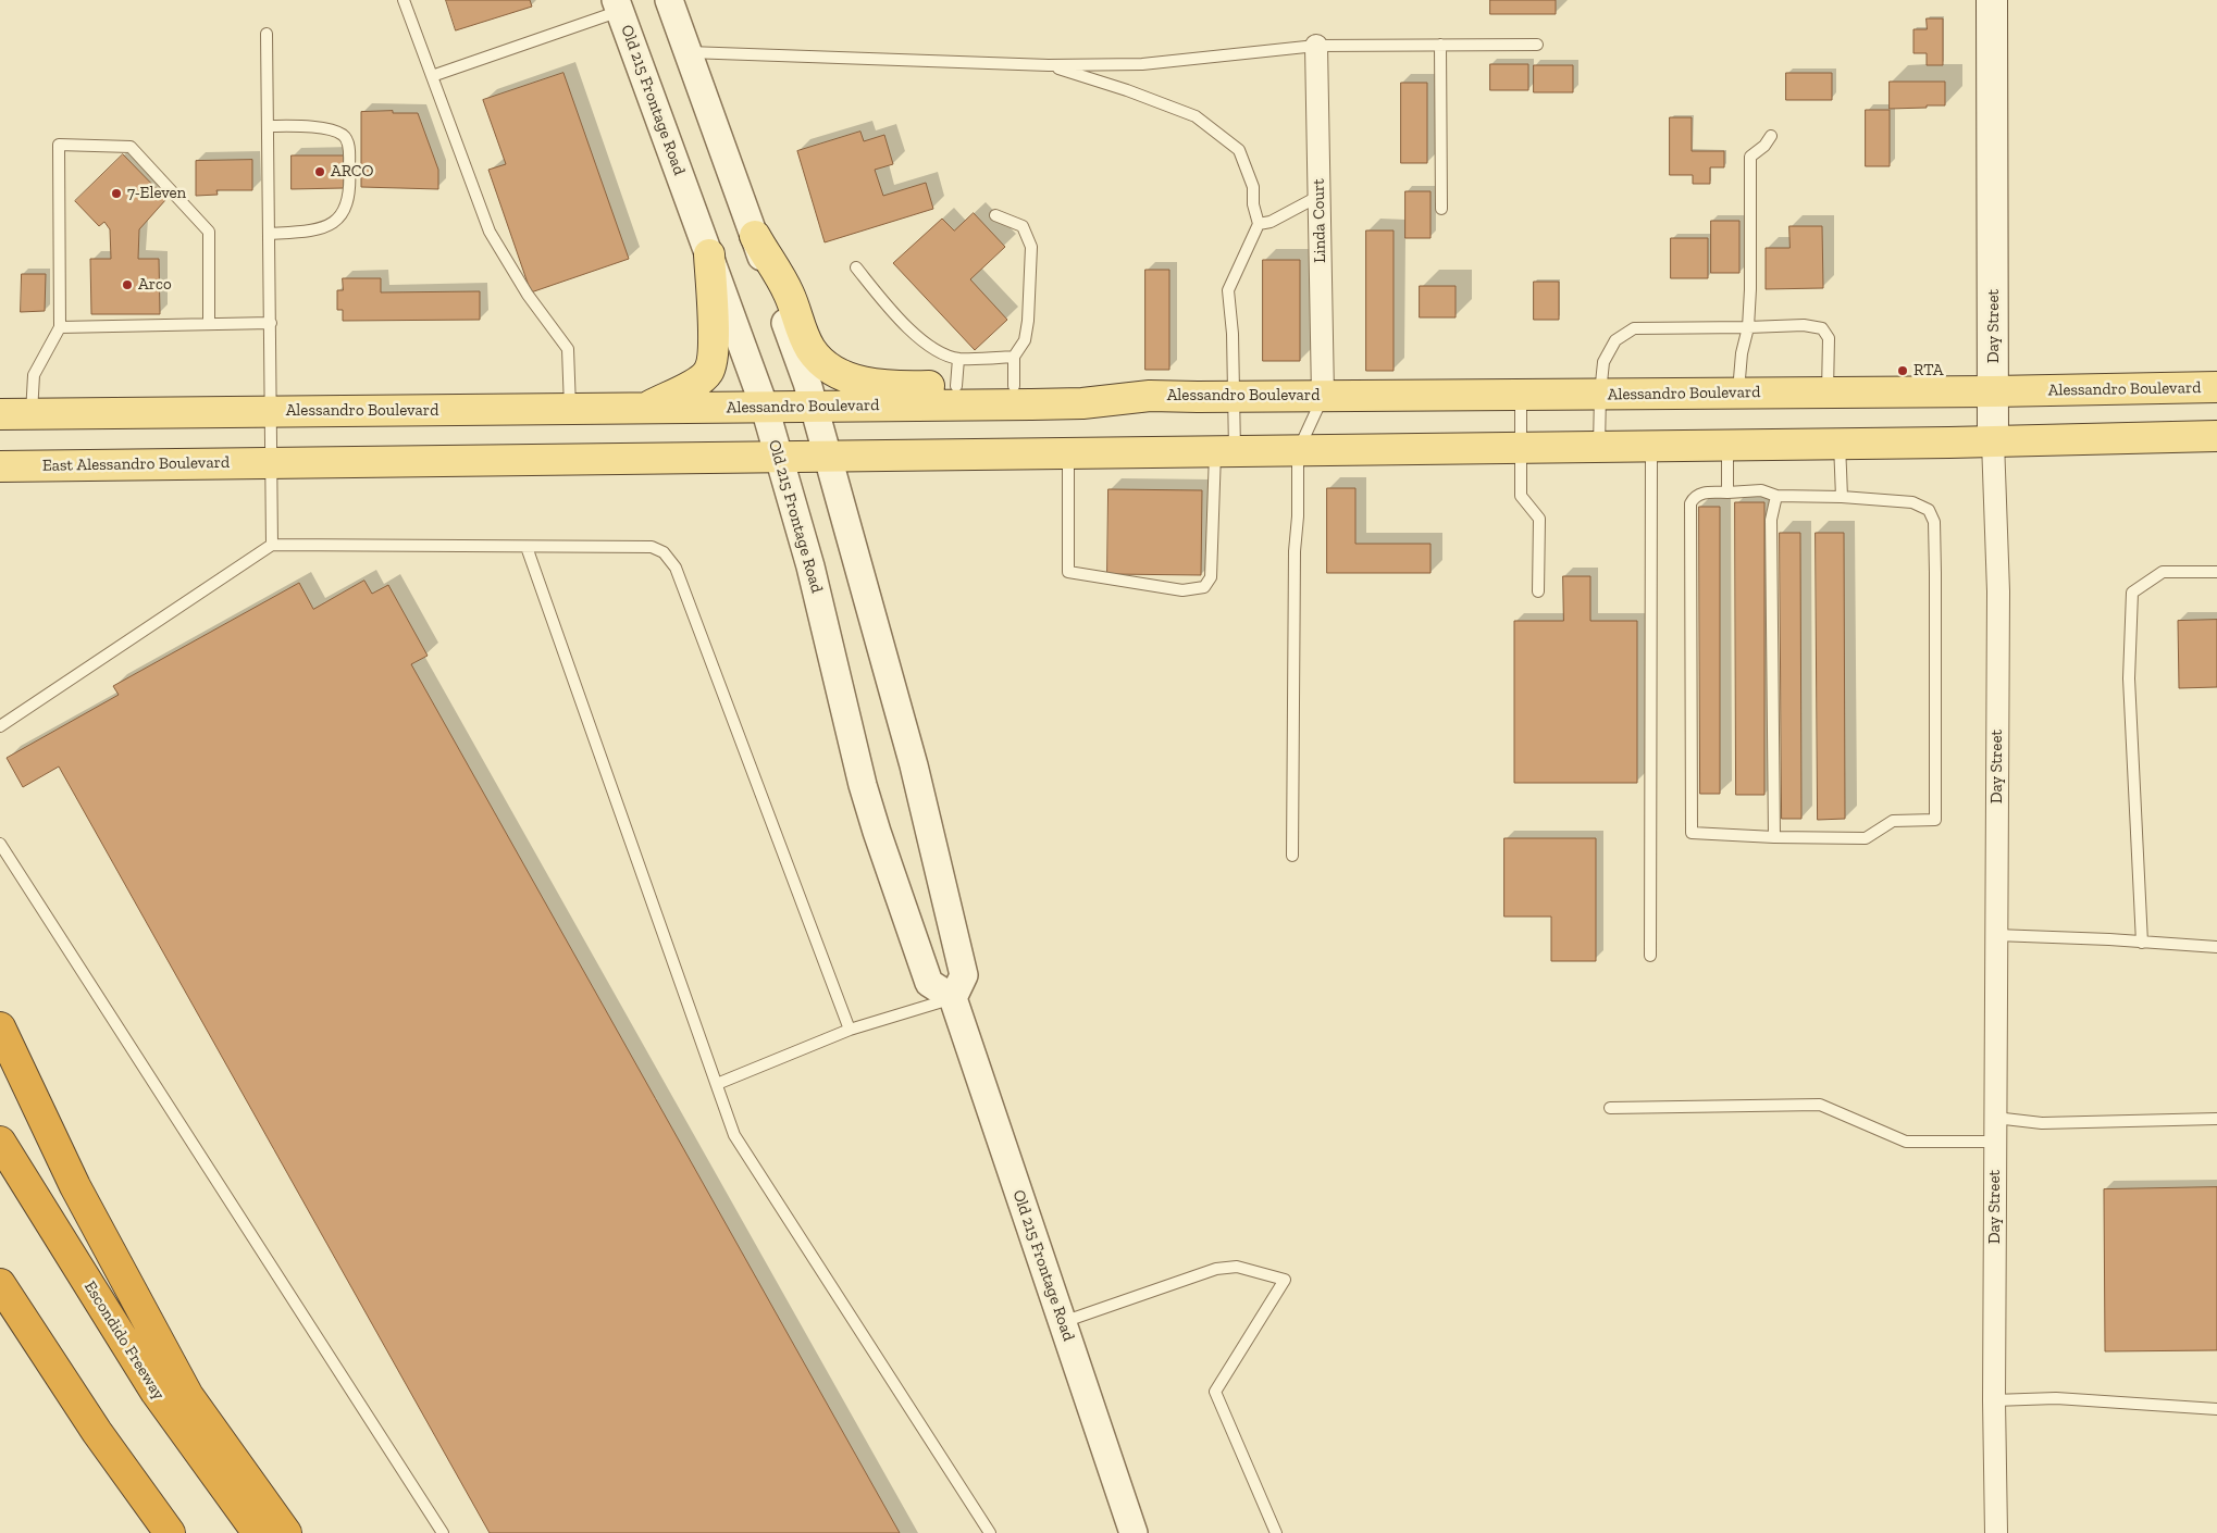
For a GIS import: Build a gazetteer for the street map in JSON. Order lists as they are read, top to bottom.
{
  "streets": {
    "highway": ["Escondido Freeway"],
    "main road": ["Day Street", "Alessandro Boulevard", "East Alessandro Boulevard"],
    "street": ["Old 215 Frontage Road", "Linda Court"]
  },
  "crossings": [
    ["Old 215 Frontage Road", "Alessandro Boulevard"],
    ["Linda Court", "Alessandro Boulevard"],
    ["Day Street", "Alessandro Boulevard"]
  ],
  "places": [
    "ARCO",
    "7-Eleven",
    "Arco",
    "RTA"
  ]
}
